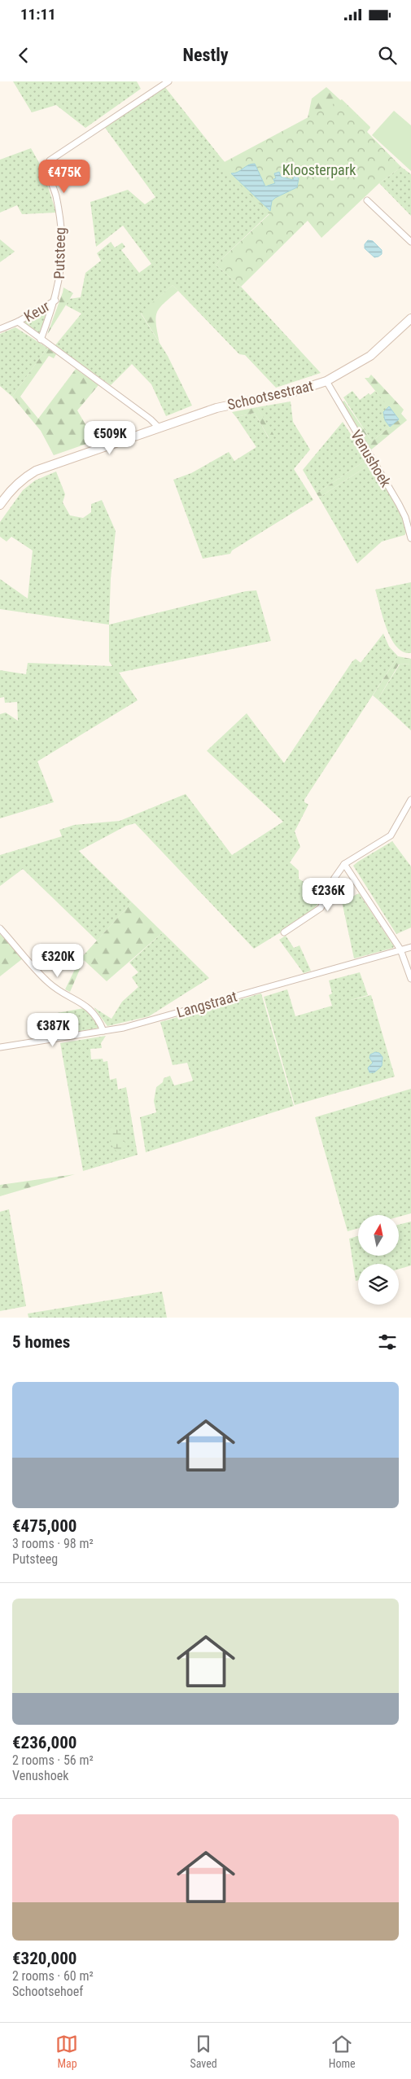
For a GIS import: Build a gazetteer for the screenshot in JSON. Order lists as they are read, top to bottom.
{
  "streets": {
    "main road": ["Schootsestraat"],
    "street": [
      "Putsteeg",
      "Keur",
      "Venushoek",
      "Langstraat"
    ]
  },
  "crossings": [
    ["Putsteeg", "Keur"],
    ["Schootsestraat", "Venushoek"]
  ],
  "parks": ["Kloosterpark"],
  "north": "top",
  "page": {
    "status": "11:11",
    "header": "Nestly",
    "price": [
      "€475K",
      "€509K",
      "€236K",
      "€320K",
      "€387K"
    ],
    "heading": "5 homes",
    "list": [
      {
        "name": "€475,000",
        "note": "3 rooms · 98 m² · Putsteeg"
      },
      {
        "name": "€236,000",
        "note": "2 rooms · 56 m² · Venushoek"
      },
      {
        "name": "€320,000",
        "note": "2 rooms · 60 m² · Schootsehoef"
      }
    ],
    "tabs": ["Map", "Saved", "Home"]
  }
}
